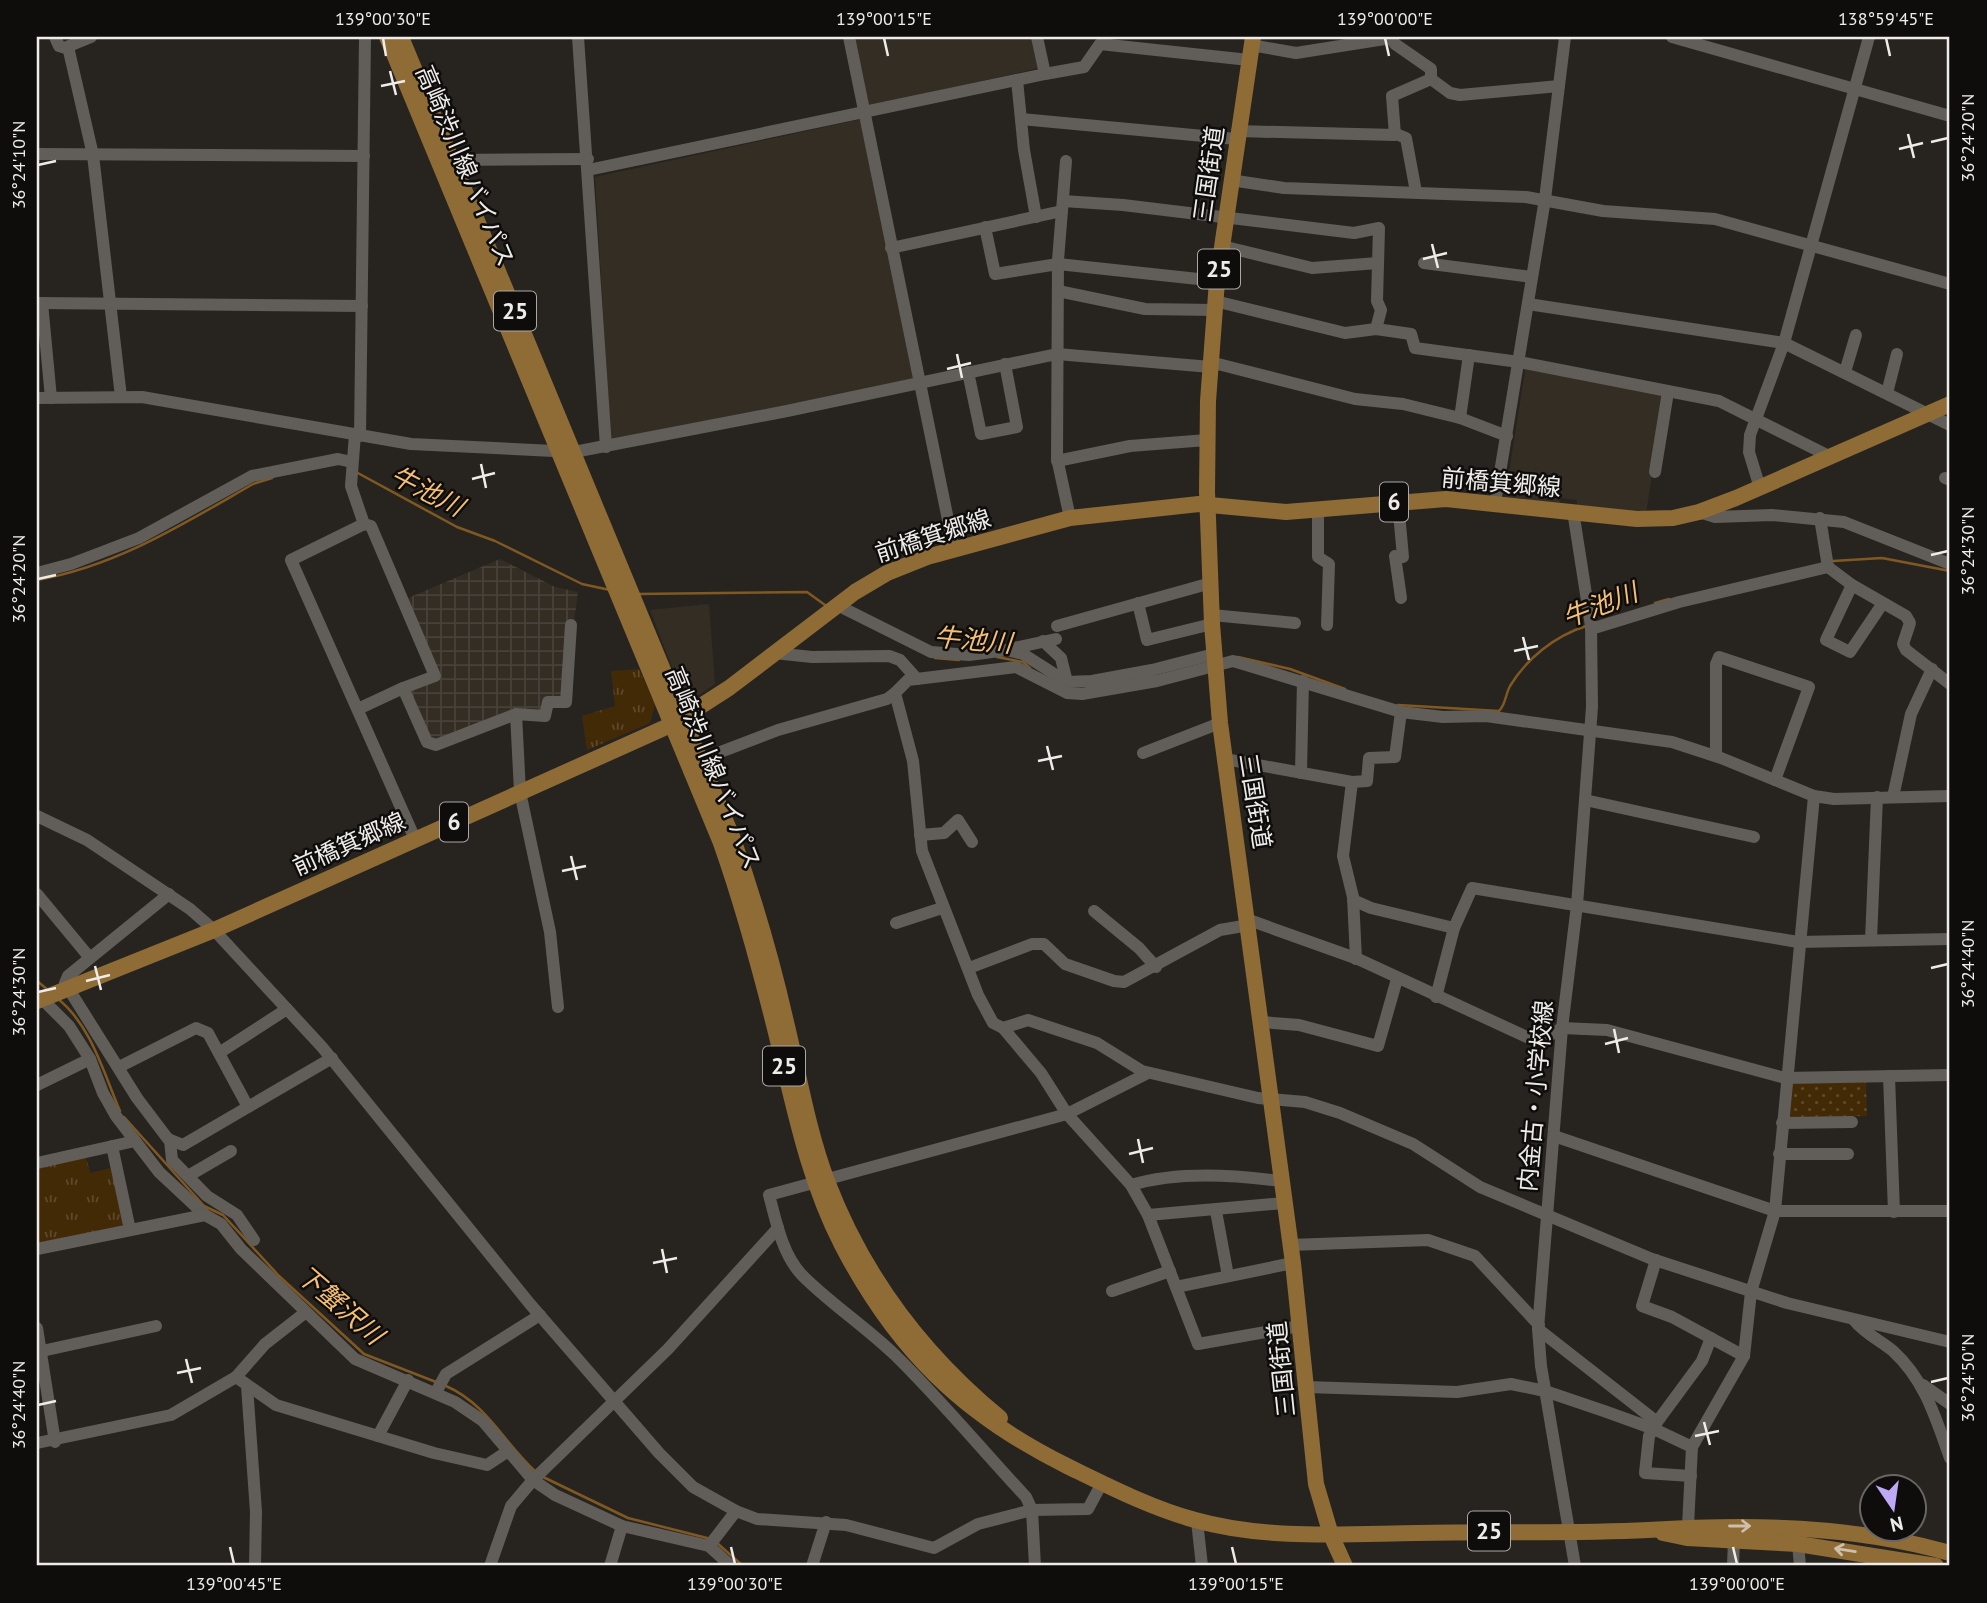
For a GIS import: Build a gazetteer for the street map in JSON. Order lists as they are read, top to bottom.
{
  "streets": {
    "main road": [
      "高崎渋川線バイパス",
      "三国街道",
      "25",
      "前橋箕郷線",
      "6"
    ],
    "street": ["内金古・小学校線"]
  },
  "crossings": [
    ["高崎渋川線バイパス", "三国街道"],
    ["高崎渋川線バイパス", "前橋箕郷線"],
    ["高崎渋川線バイパス", "内金古・小学校線"],
    ["三国街道", "前橋箕郷線"],
    ["前橋箕郷線", "内金古・小学校線"]
  ],
  "water": ["牛池川", "下蟹沢川"],
  "north": "bottom",
  "coordinates": [
    "139°00'30\"E",
    "139°00'15\"E",
    "139°00'00\"E",
    "138°59'45\"E",
    "36°24'20\"N",
    "36°24'10\"N",
    "36°24'30\"N",
    "36°24'40\"N",
    "36°24'50\"N",
    "139°00'45\"E"
  ]
}
